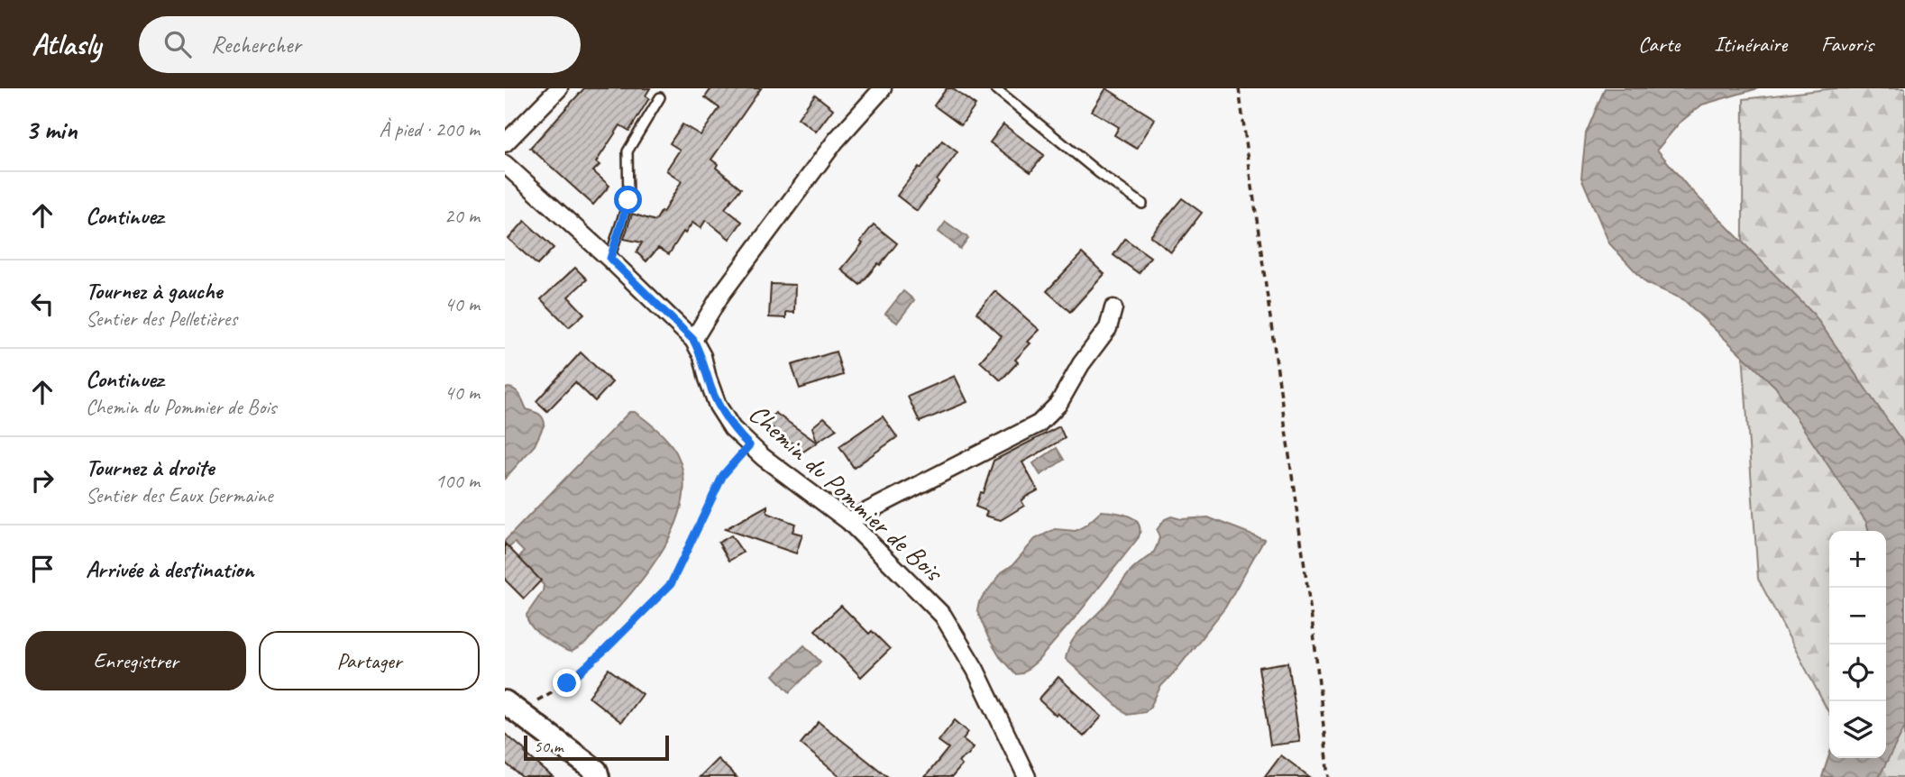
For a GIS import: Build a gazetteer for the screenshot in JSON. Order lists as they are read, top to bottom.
{
  "streets": {
    "street": ["Chemin du Pommier de Bois"]
  },
  "scale_bar": "50 m",
  "page": {
    "header": "Atlasly",
    "search": "Rechercher",
    "nav": ["Carte", "Itinéraire", "Favoris"],
    "heading": ["3 min", "À pied · 200 m"],
    "list": [
      ["Continuez", "20 m"],
      ["Tournez à gauche", "Sentier des Pelletières", "40 m"],
      ["Continuez", "Chemin du Pommier de Bois", "40 m"],
      ["Tournez à droite", "Sentier des Eaux Germaine", "100 m"],
      "Arrivée à destination"
    ],
    "map_buttons": ["+", "−"],
    "buttons": ["Enregistrer", "Partager"],
    "scale": "50 m"
  }
}
